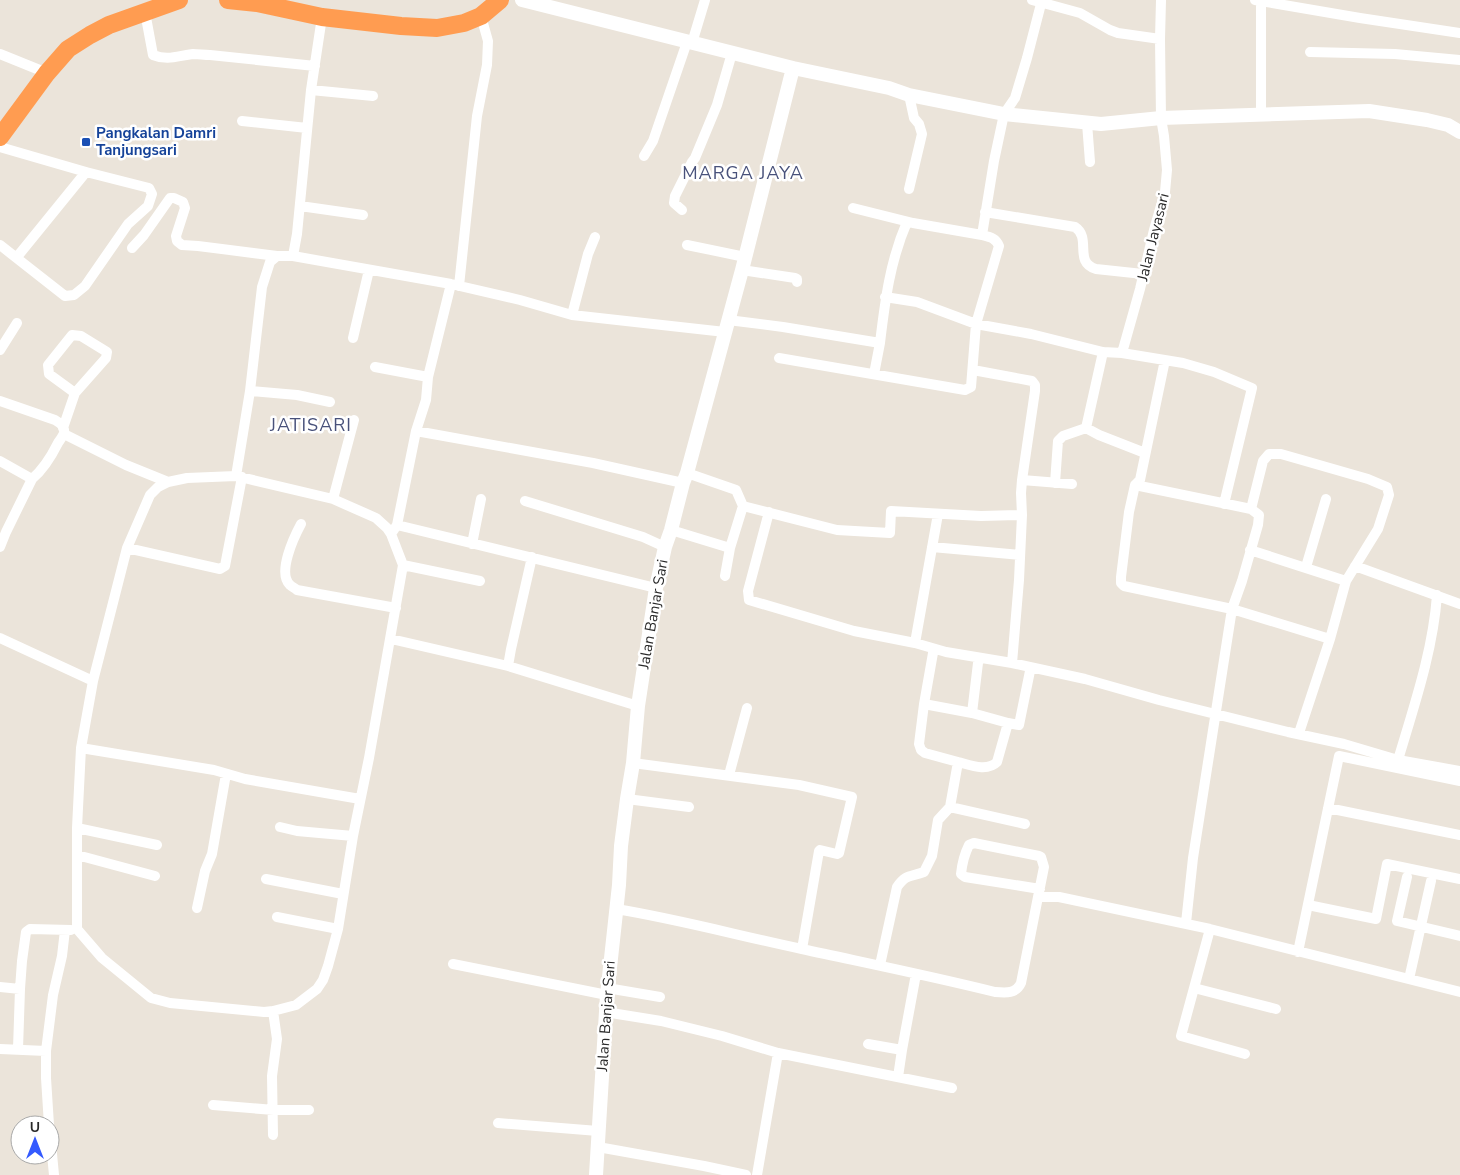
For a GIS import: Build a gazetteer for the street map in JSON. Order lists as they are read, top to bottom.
{
  "streets": {
    "street": ["Jalan Jayasari", "Jalan Banjar Sari"]
  },
  "districts": ["MARGA JAYA", "JATISARI"],
  "places": {
    "transit": ["Pangkalan Damri Tanjungsari"]
  },
  "north": "top"
}
